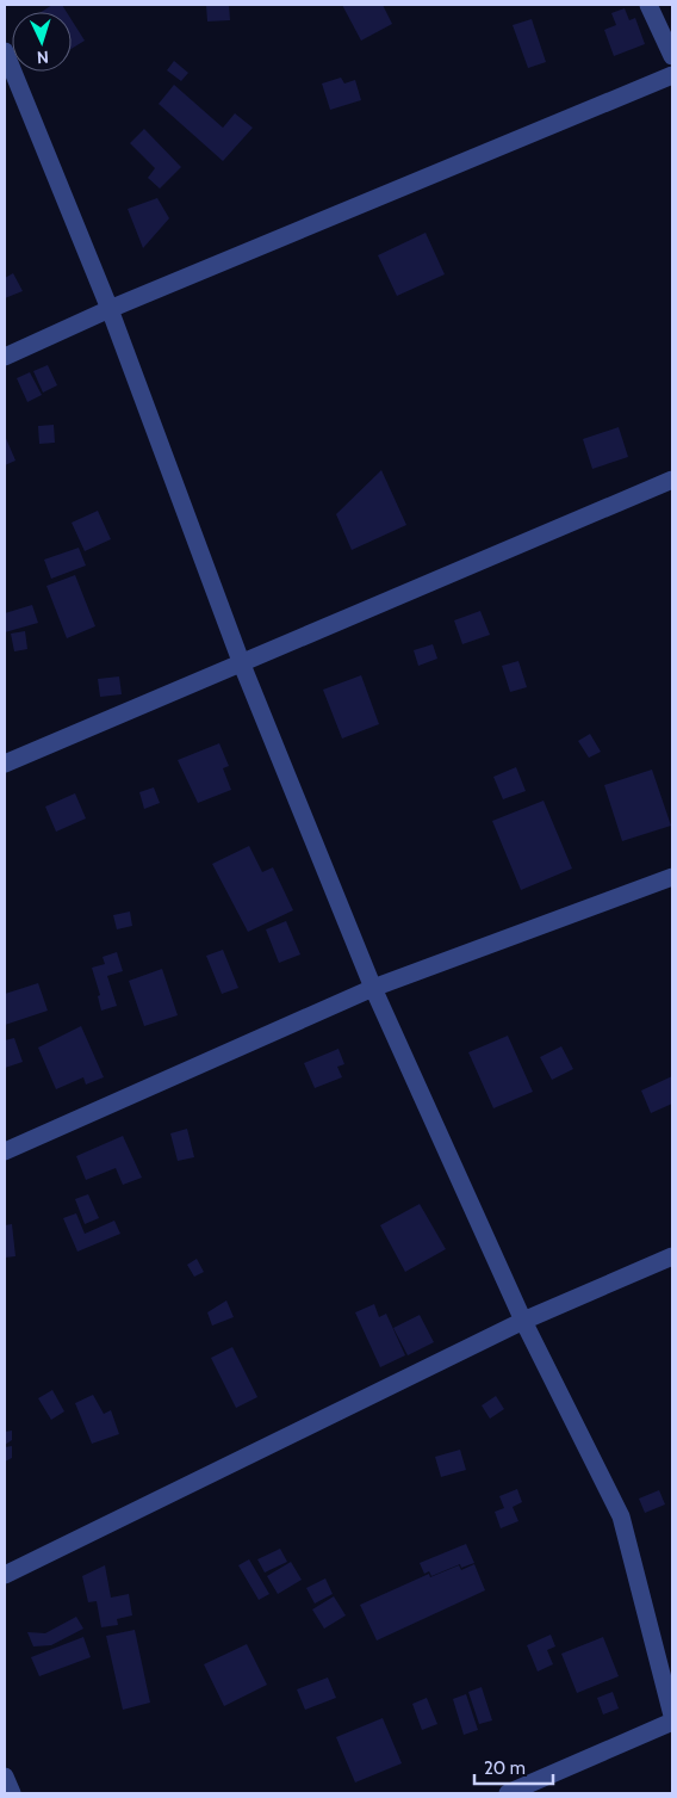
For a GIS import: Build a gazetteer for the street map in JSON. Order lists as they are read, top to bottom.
{
  "scale_bar": "20 m",
  "north": "bottom"
}
